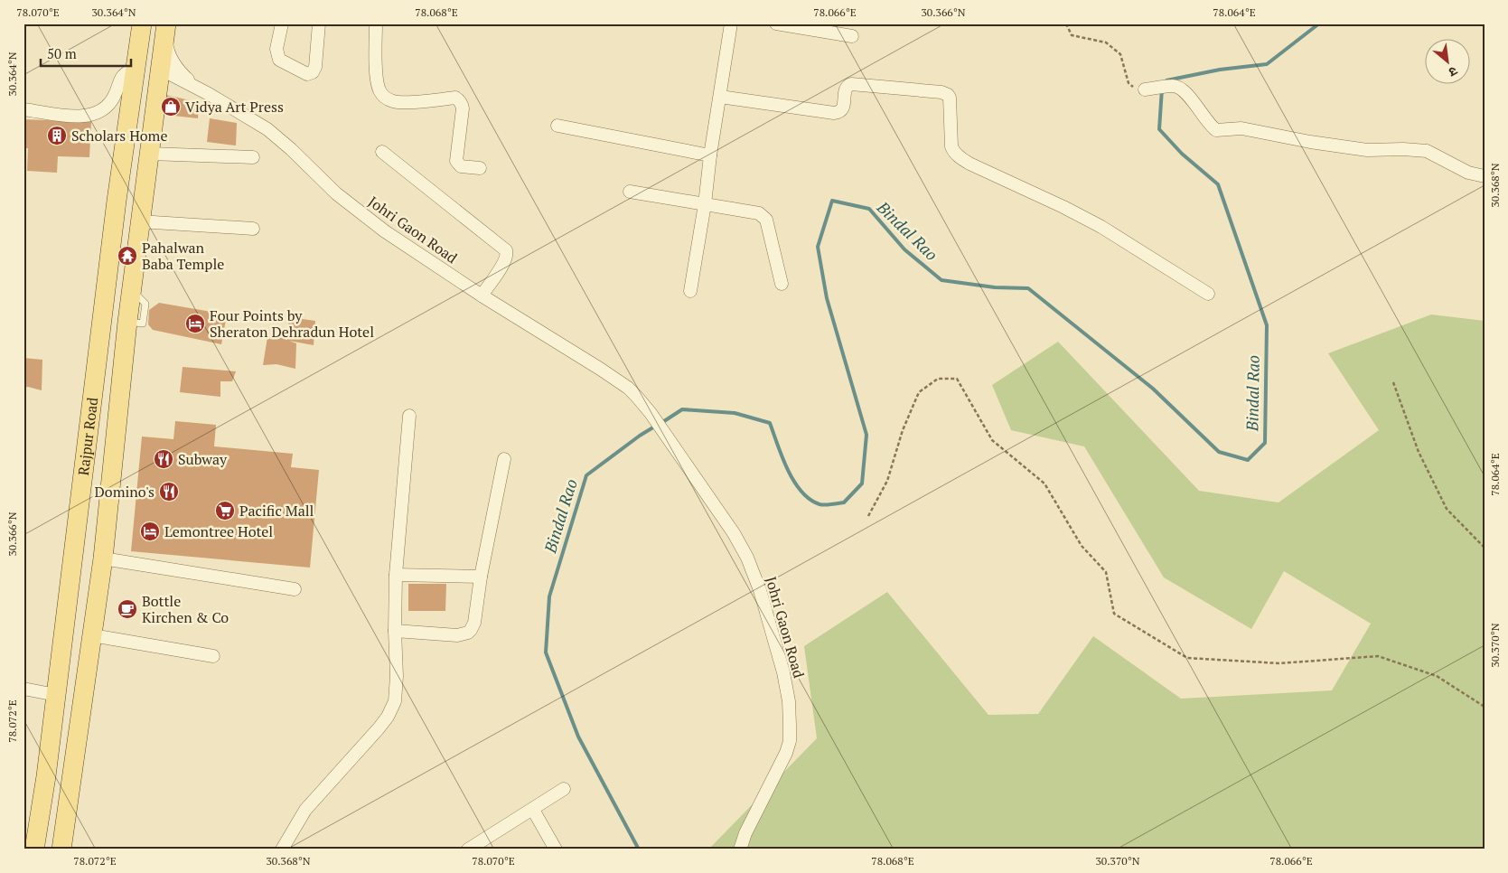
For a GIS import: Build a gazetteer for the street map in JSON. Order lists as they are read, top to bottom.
{
  "streets": {
    "main road": ["Rajpur Road"],
    "street": ["Johri Gaon Road"]
  },
  "crossings": [
    ["Johri Gaon Road", "Rajpur Road"]
  ],
  "water": ["Bindal Rao"],
  "places": {
    "shop": ["Vidya Art Press"],
    "building": ["Scholars Home"],
    "temple": ["Pahalwan Baba Temple"],
    "hotel": ["Four Points by Sheraton Dehradun Hotel", "Lemontree Hotel"],
    "restaurant": ["Subway", "Domino's"],
    "supermarket": ["Pacific Mall"],
    "cafe": ["Bottle Kirchen & Co"]
  },
  "scale_bar": "50 m",
  "north": "bottom right",
  "coordinates": [
    "78.070°E",
    "30.364°N",
    "78.068°E",
    "78.066°E",
    "30.366°N",
    "78.064°E",
    "30.368°N",
    "30.370°N",
    "78.072°E"
  ]
}
